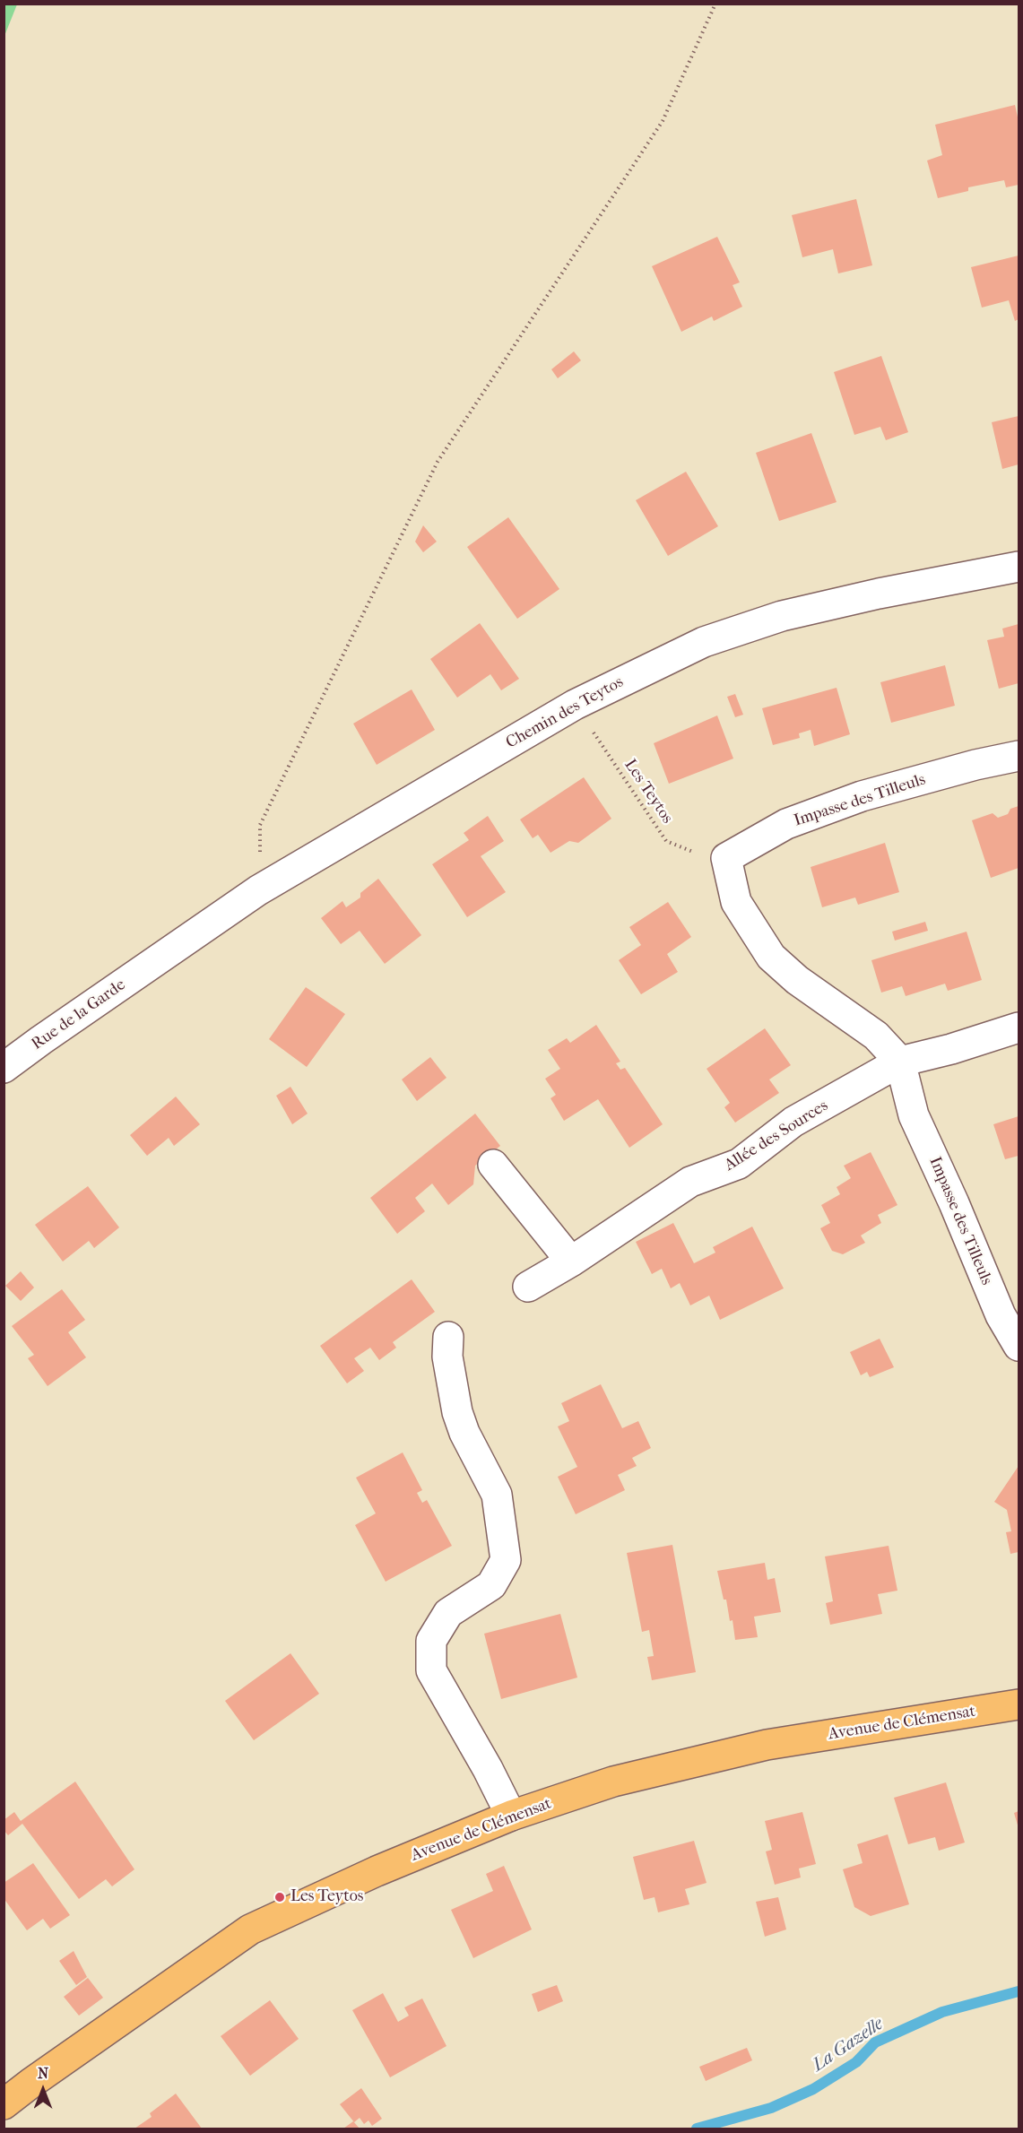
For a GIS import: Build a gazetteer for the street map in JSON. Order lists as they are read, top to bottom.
{
  "streets": {
    "main road": ["Avenue de Clémensat"],
    "street": [
      "Chemin des Teytos",
      "Impasse des Tilleuls",
      "Rue de la Garde",
      "Allée des Sources"
    ],
    "path": ["Les Teytos"]
  },
  "crossings": [
    ["Chemin des Teytos", "Les Teytos"],
    ["Chemin des Teytos", "Rue de la Garde"],
    ["Les Teytos", "Impasse des Tilleuls"],
    ["Impasse des Tilleuls", "Allée des Sources"]
  ],
  "water": ["La Gazelle"],
  "places": ["Les Teytos"],
  "north": "top"
}
